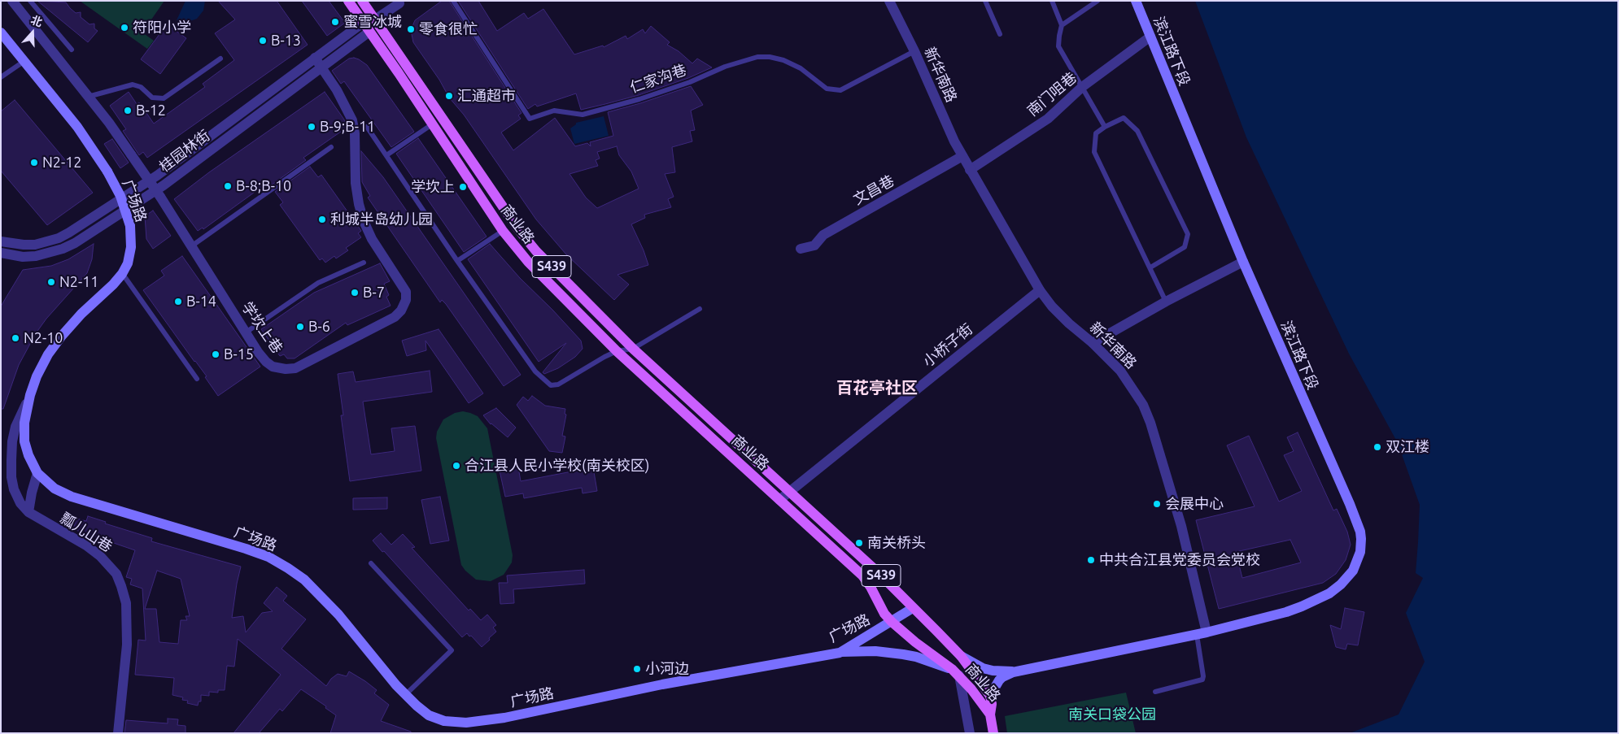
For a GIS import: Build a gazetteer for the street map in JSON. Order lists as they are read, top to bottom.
{
  "streets": {
    "main road": [
      "滨江路下段",
      "广场路",
      "商业路",
      "S439"
    ],
    "street": [
      "新华南路",
      "南门咀巷",
      "桂园林街",
      "文昌巷",
      "学坎上巷",
      "小桥子街",
      "瓢儿山巷"
    ],
    "lane": ["仁家沟巷"]
  },
  "crossings": [
    ["滨江路下段", "新华南路"],
    ["滨江路下段", "南门咀巷"],
    ["新华南路", "仁家沟巷"],
    ["新华南路", "南门咀巷"],
    ["新华南路", "文昌巷"],
    ["新华南路", "小桥子街"],
    ["桂园林街", "商业路"],
    ["桂园林街", "学坎上巷"],
    ["广场路", "商业路"],
    ["广场路", "瓢儿山巷"],
    ["商业路", "S439"],
    ["商业路", "小桥子街"]
  ],
  "districts": ["百花亭社区"],
  "parks": ["南关口袋公园"],
  "places": [
    "蜜雪冰城",
    "符阳小学",
    "零食很忙",
    "B-13",
    "汇通超市",
    "B-12",
    "B-9;B-11",
    "N2-12",
    "B-8;B-10",
    "学坎上",
    "利城半岛幼儿园",
    "N2-11",
    "B-7",
    "B-14",
    "B-6",
    "N2-10",
    "B-15",
    "双江楼",
    "合江县人民小学校(南关校区)",
    "会展中心",
    "南关桥头",
    "中共合江县党委员会党校",
    "小河边"
  ],
  "north": "top"
}
